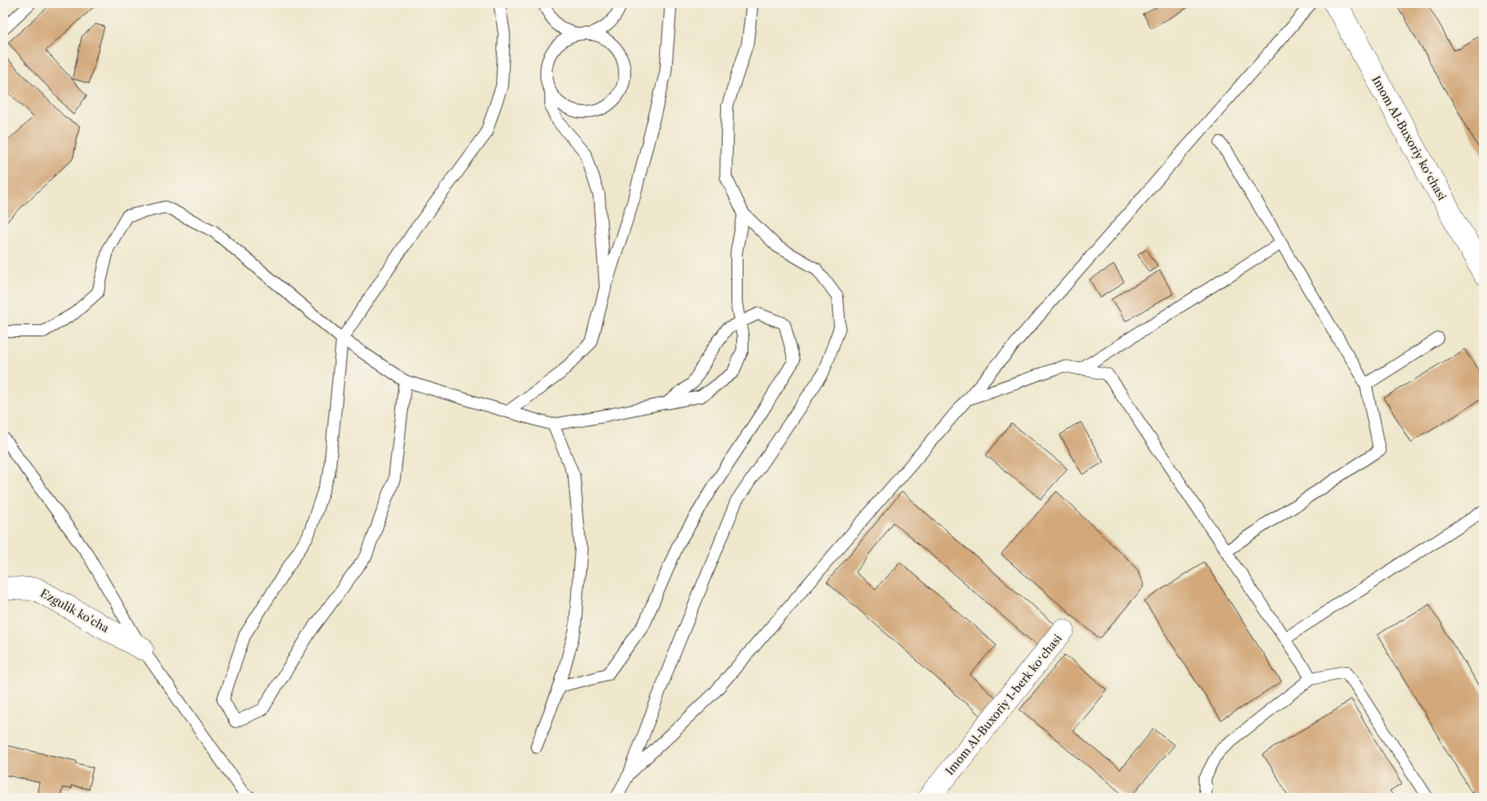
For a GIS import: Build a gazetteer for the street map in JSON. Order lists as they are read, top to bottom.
{
  "streets": {
    "street": ["Imom Al-Buxoriy koʻchasi", "Ezgulik ko'cha", "Imom Al-Buxoriy 1-berk koʻchasi"]
  }
}
